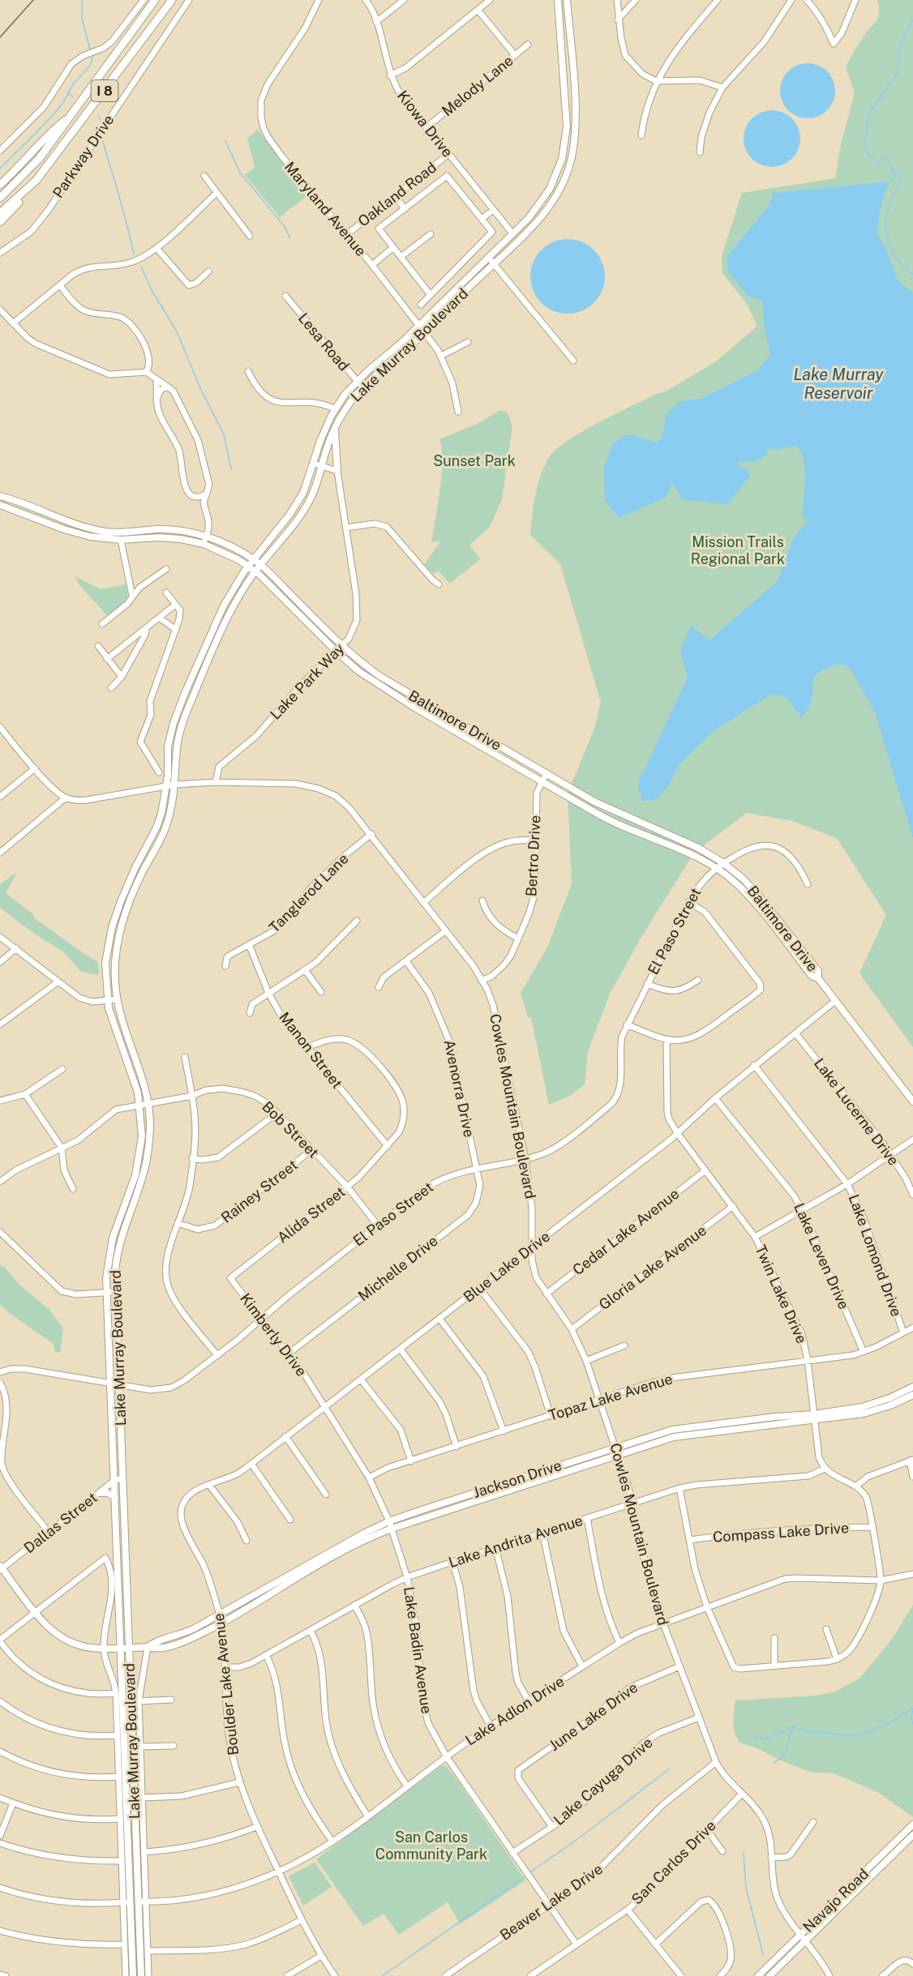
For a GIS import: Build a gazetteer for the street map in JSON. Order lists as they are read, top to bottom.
{
  "streets": {
    "highway": ["I 8"],
    "main road": [
      "Lake Murray Boulevard",
      "Baltimore Drive",
      "Jackson Drive",
      "Navajo Road"
    ],
    "street": [
      "Melody Lane",
      "Kiowa Drive",
      "Parkway Drive",
      "Oakland Road",
      "Maryland Avenue",
      "Lesa Road",
      "Lake Park Way",
      "Bertro Drive",
      "Tanglerod Lane",
      "El Paso Street",
      "Manon Street",
      "Avenorra Drive",
      "Cowles Mountain Boulevard",
      "Lake Lucerne Drive",
      "Bob Street",
      "Rainey Street",
      "Alida Street",
      "Cedar Lake Avenue",
      "Lake Lomond Drive",
      "Lake Leven Drive",
      "Blue Lake Drive",
      "Gloria Lake Avenue",
      "Michelle Drive",
      "Twin Lake Drive",
      "Kimberly Drive",
      "Topaz Lake Avenue",
      "Dallas Street",
      "Compass Lake Drive",
      "Lake Andrita Avenue",
      "Lake Badin Avenue",
      "Boulder Lake Avenue",
      "Lake Adlon Drive",
      "June Lake Drive",
      "Lake Cayuga Drive",
      "San Carlos Drive",
      "Beaver Lake Drive"
    ]
  },
  "crossings": [
    ["Melody Lane", "Kiowa Drive"],
    ["Kiowa Drive", "Oakland Road"],
    ["Kiowa Drive", "Lake Murray Boulevard"],
    ["Oakland Road", "Maryland Avenue"],
    ["Maryland Avenue", "Lake Murray Boulevard"],
    ["Lesa Road", "Lake Murray Boulevard"],
    ["Lake Murray Boulevard", "Baltimore Drive"],
    ["Lake Murray Boulevard", "El Paso Street"],
    ["Lake Murray Boulevard", "Cowles Mountain Boulevard"],
    ["Lake Murray Boulevard", "Bob Street"],
    ["Lake Murray Boulevard", "Jackson Drive"],
    ["Lake Murray Boulevard", "Dallas Street"],
    ["Lake Murray Boulevard", "Lake Adlon Drive"],
    ["Lake Park Way", "Baltimore Drive"],
    ["Lake Park Way", "Cowles Mountain Boulevard"],
    ["Baltimore Drive", "Bertro Drive"],
    ["Baltimore Drive", "El Paso Street"],
    ["Bertro Drive", "Cowles Mountain Boulevard"],
    ["Tanglerod Lane", "Manon Street"],
    ["Tanglerod Lane", "Cowles Mountain Boulevard"],
    ["El Paso Street", "Avenorra Drive"],
    ["El Paso Street", "Cowles Mountain Boulevard"],
    ["El Paso Street", "Bob Street"],
    ["El Paso Street", "Michelle Drive"],
    ["El Paso Street", "Kimberly Drive"],
    ["Manon Street", "Alida Street"],
    ["Avenorra Drive", "Michelle Drive"],
    ["Cowles Mountain Boulevard", "Cedar Lake Avenue"],
    ["Cowles Mountain Boulevard", "Blue Lake Drive"],
    ["Cowles Mountain Boulevard", "Gloria Lake Avenue"],
    ["Cowles Mountain Boulevard", "Topaz Lake Avenue"],
    ["Cowles Mountain Boulevard", "Jackson Drive"],
    ["Cowles Mountain Boulevard", "Lake Andrita Avenue"],
    ["Cowles Mountain Boulevard", "Lake Adlon Drive"],
    ["Cowles Mountain Boulevard", "June Lake Drive"],
    ["Cowles Mountain Boulevard", "Lake Cayuga Drive"],
    ["Cowles Mountain Boulevard", "San Carlos Drive"],
    ["Cowles Mountain Boulevard", "Navajo Road"],
    ["Cowles Mountain Boulevard", "Beaver Lake Drive"],
    ["Lake Lucerne Drive", "Blue Lake Drive"],
    ["Bob Street", "Rainey Street"],
    ["Bob Street", "Alida Street"],
    ["Alida Street", "Kimberly Drive"],
    ["Cedar Lake Avenue", "Twin Lake Drive"],
    ["Lake Lomond Drive", "Blue Lake Drive"],
    ["Lake Lomond Drive", "Topaz Lake Avenue"],
    ["Lake Leven Drive", "Blue Lake Drive"],
    ["Lake Leven Drive", "Topaz Lake Avenue"],
    ["Blue Lake Drive", "Twin Lake Drive"],
    ["Blue Lake Drive", "Lake Badin Avenue"],
    ["Blue Lake Drive", "Boulder Lake Avenue"],
    ["Gloria Lake Avenue", "Twin Lake Drive"],
    ["Michelle Drive", "Kimberly Drive"],
    ["Twin Lake Drive", "Topaz Lake Avenue"],
    ["Twin Lake Drive", "Jackson Drive"],
    ["Twin Lake Drive", "Lake Andrita Avenue"],
    ["Kimberly Drive", "Lake Badin Avenue"],
    ["Topaz Lake Avenue", "Lake Badin Avenue"],
    ["Jackson Drive", "Dallas Street"],
    ["Jackson Drive", "Lake Badin Avenue"],
    ["Jackson Drive", "Boulder Lake Avenue"],
    ["Lake Andrita Avenue", "Lake Badin Avenue"],
    ["Lake Andrita Avenue", "Boulder Lake Avenue"],
    ["Lake Badin Avenue", "Lake Adlon Drive"],
    ["Lake Badin Avenue", "Lake Cayuga Drive"],
    ["Lake Badin Avenue", "San Carlos Drive"],
    ["Lake Badin Avenue", "Beaver Lake Drive"],
    ["Boulder Lake Avenue", "Lake Adlon Drive"],
    ["June Lake Drive", "Lake Cayuga Drive"]
  ],
  "water": ["Lake Murray Reservoir"],
  "parks": ["Sunset Park", "Mission Trails Regional Park", "San Carlos Community Park"]
}
